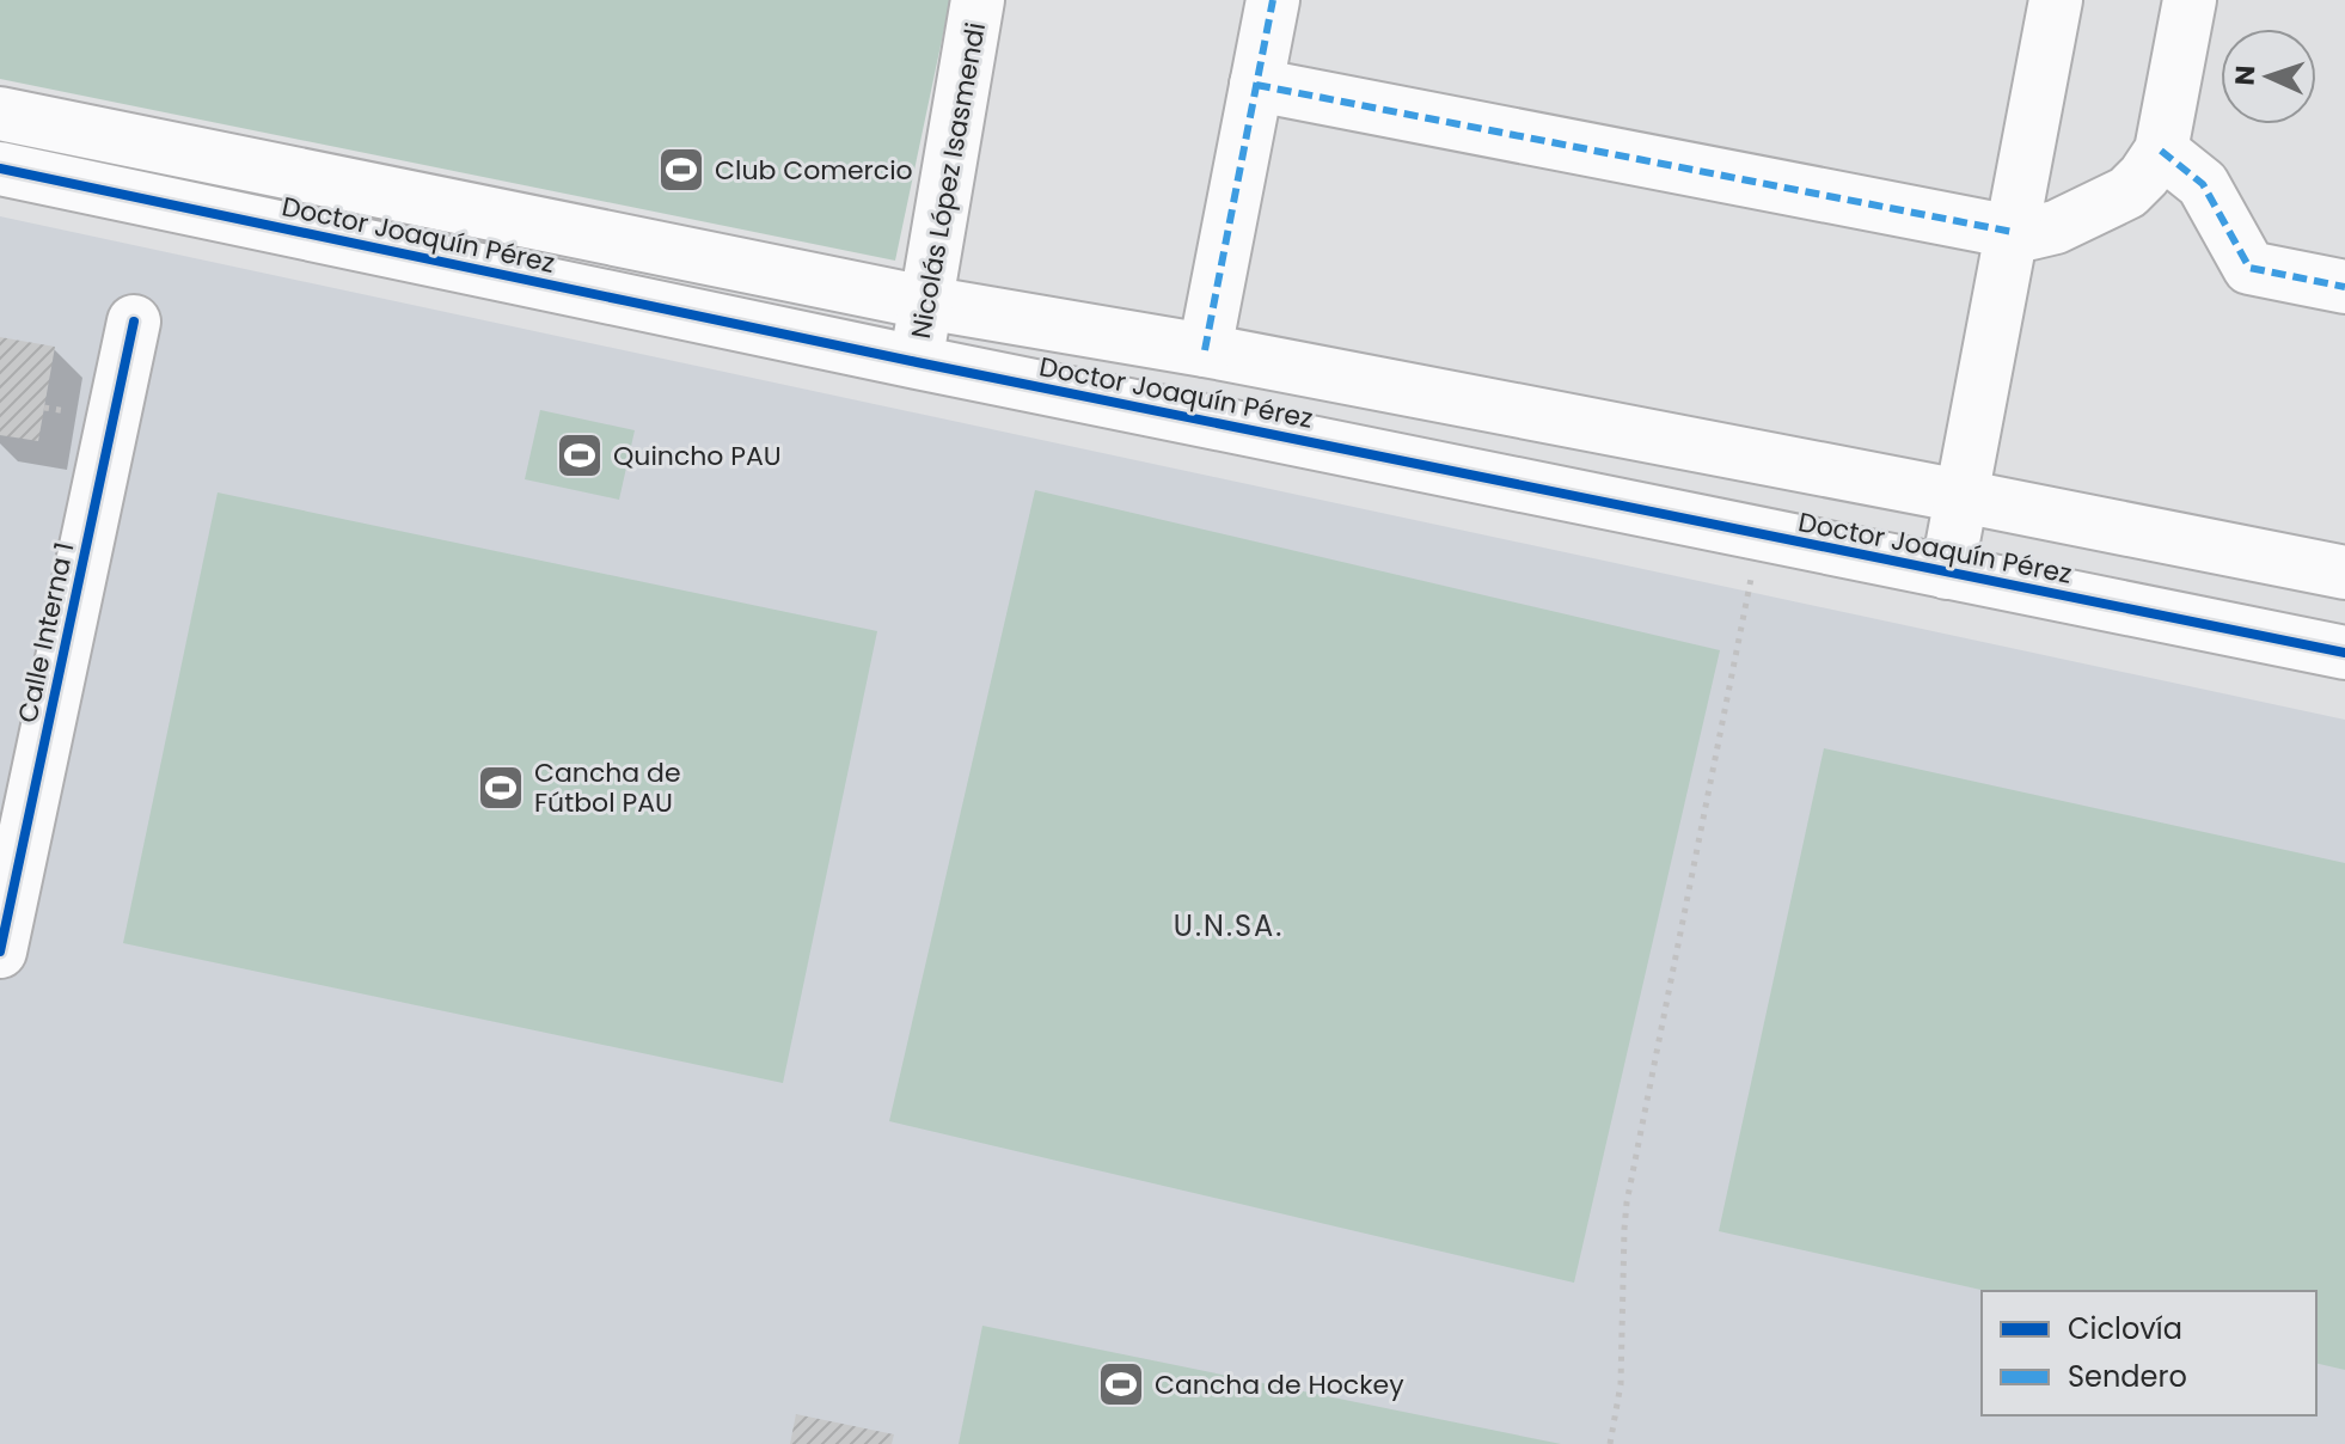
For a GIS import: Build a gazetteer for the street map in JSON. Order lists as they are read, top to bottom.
{
  "streets": {
    "street": ["Nicolás López Isasmendi", "Doctor Joaquín Pérez", "Calle Interna 1"]
  },
  "crossings": [
    ["Nicolás López Isasmendi", "Doctor Joaquín Pérez"]
  ],
  "districts": ["U.N.SA."],
  "places": {
    "sports": [
      "Club Comercio",
      "Quincho PAU",
      "Cancha de Fútbol PAU",
      "Cancha de Hockey"
    ]
  },
  "legend": ["Ciclovía", "Sendero"],
  "north": "left"
}
